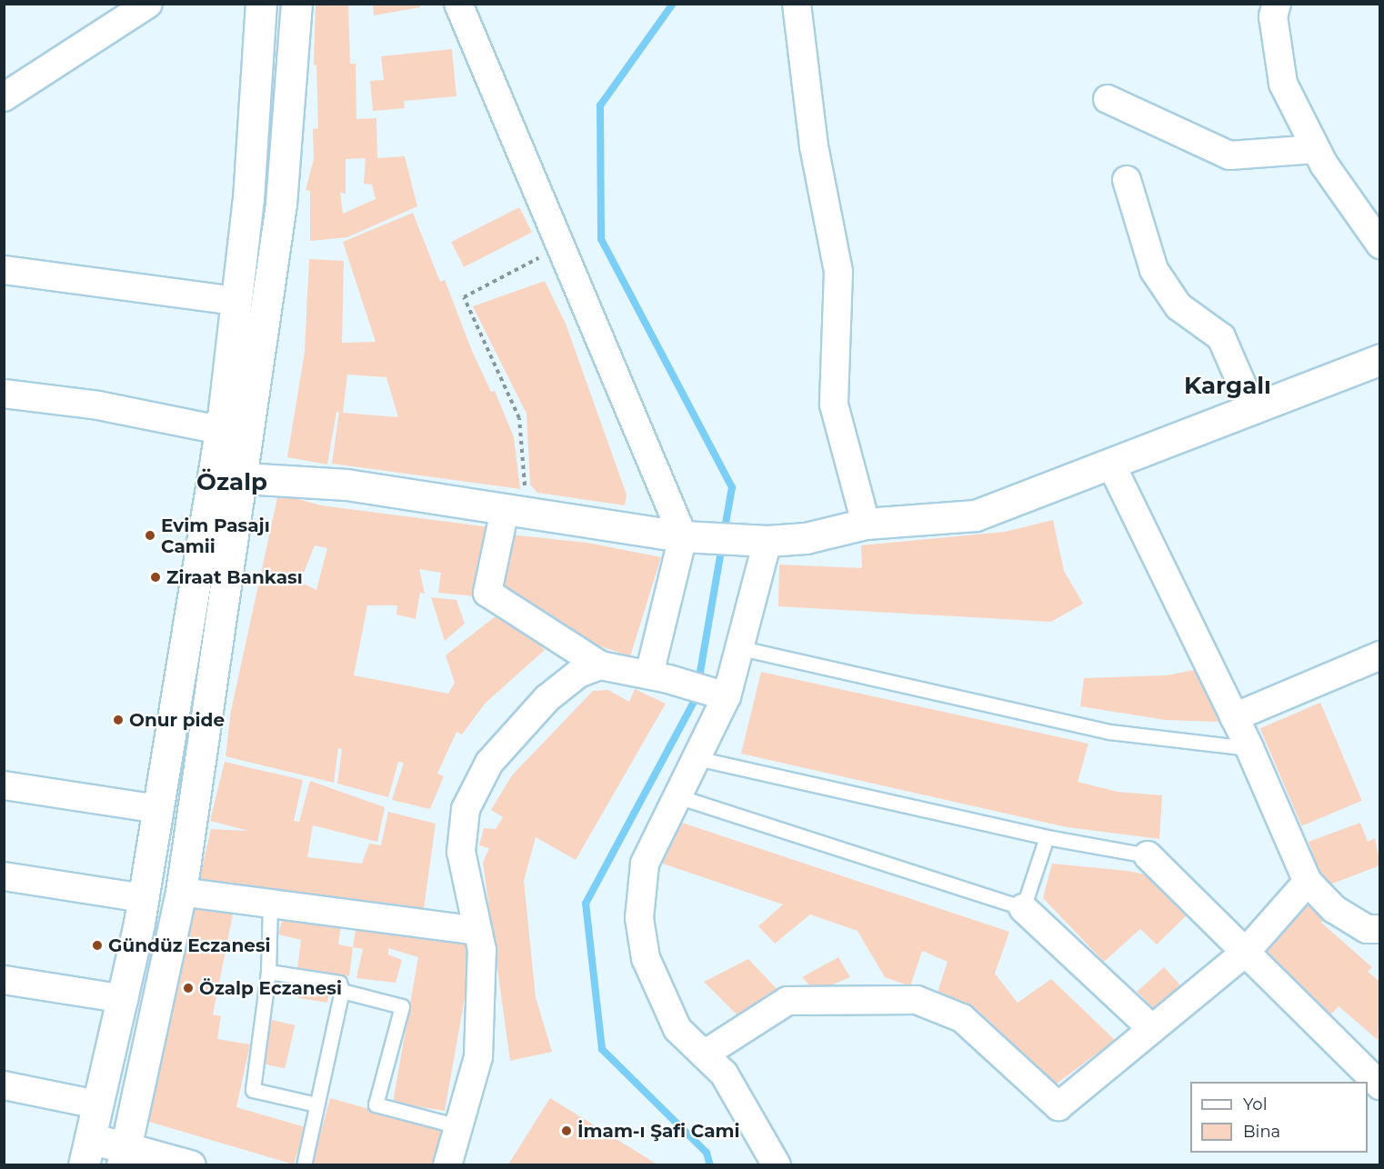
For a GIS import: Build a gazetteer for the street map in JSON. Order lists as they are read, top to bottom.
{
  "districts": ["Kargalı", "Özalp"],
  "places": [
    "Evim Pasajı Camii",
    "Ziraat Bankası",
    "Onur pide",
    "Gündüz Eczanesi",
    "Özalp Eczanesi",
    "İmam-ı Şafi Cami"
  ],
  "legend": ["Yol", "Bina"]
}
